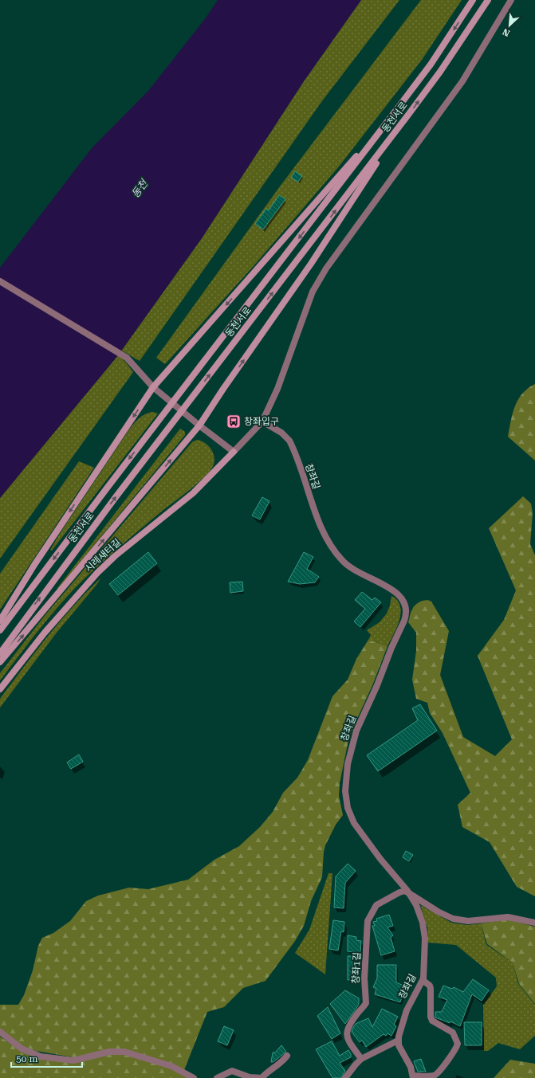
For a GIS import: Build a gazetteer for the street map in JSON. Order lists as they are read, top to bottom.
{
  "streets": {
    "main road": ["동천서로", "시례새터길"],
    "street": ["창좌길", "창좌1길"]
  },
  "crossings": [
    ["창좌길", "창좌1길"]
  ],
  "water": ["동천"],
  "places": {
    "bus stop": ["창좌입구"]
  },
  "scale_bar": "50 m",
  "north": "bottom left"
}
